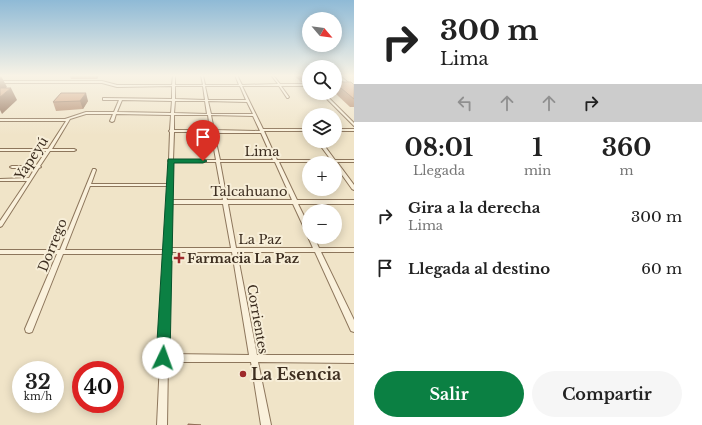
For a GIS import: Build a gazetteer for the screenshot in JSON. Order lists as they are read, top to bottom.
{
  "streets": {
    "street": [
      "Lima",
      "Yapeyú",
      "Talcahuano",
      "La Paz",
      "Dorrego",
      "Corrientes"
    ]
  },
  "crossings": [
    ["Lima", "Corrientes"],
    ["Talcahuano", "Corrientes"],
    ["La Paz", "Dorrego"],
    ["La Paz", "Corrientes"]
  ],
  "places": {
    "health": ["Farmacia La Paz"],
    "other": ["La Esencia"]
  },
  "north": "bottom right",
  "page": {
    "turn": ["300 m", "Lima"],
    "map_buttons": ["+", "−"],
    "eta": [
      "08:01",
      "Llegada",
      "1",
      "min",
      "360",
      "m"
    ],
    "list": [
      {
        "name": "Gira a la derecha",
        "note": "Lima",
        "value": "300 m"
      },
      {
        "name": "Llegada al destino",
        "value": "60 m"
      }
    ],
    "speed": "32 km/h",
    "limit": "40",
    "buttons": ["Salir", "Compartir"]
  }
}
